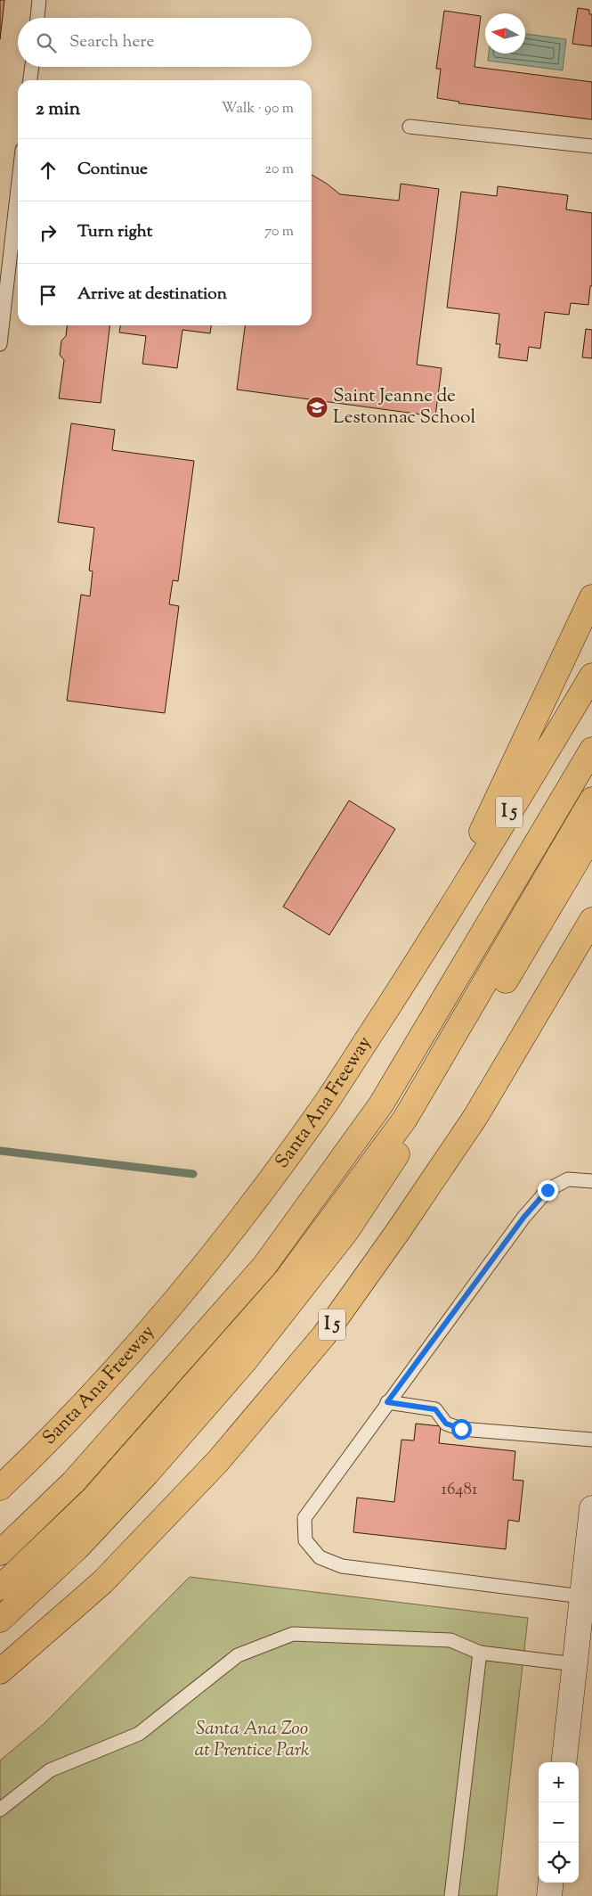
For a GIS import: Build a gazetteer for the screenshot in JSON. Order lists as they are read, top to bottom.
{
  "streets": {
    "highway": ["I 5", "Santa Ana Freeway"]
  },
  "parks": ["Santa Ana Zoo at Prentice Park"],
  "places": {
    "school or university": ["Saint Jeanne de Lestonnac School"]
  },
  "house_numbers": ["16481"],
  "north": "left",
  "page": {
    "search": "Search here",
    "heading": ["2 min", "Walk · 90 m"],
    "list": [
      ["Continue", "20 m"],
      ["Turn right", "70 m"],
      "Arrive at destination"
    ],
    "map_buttons": ["+", "−"]
  }
}
